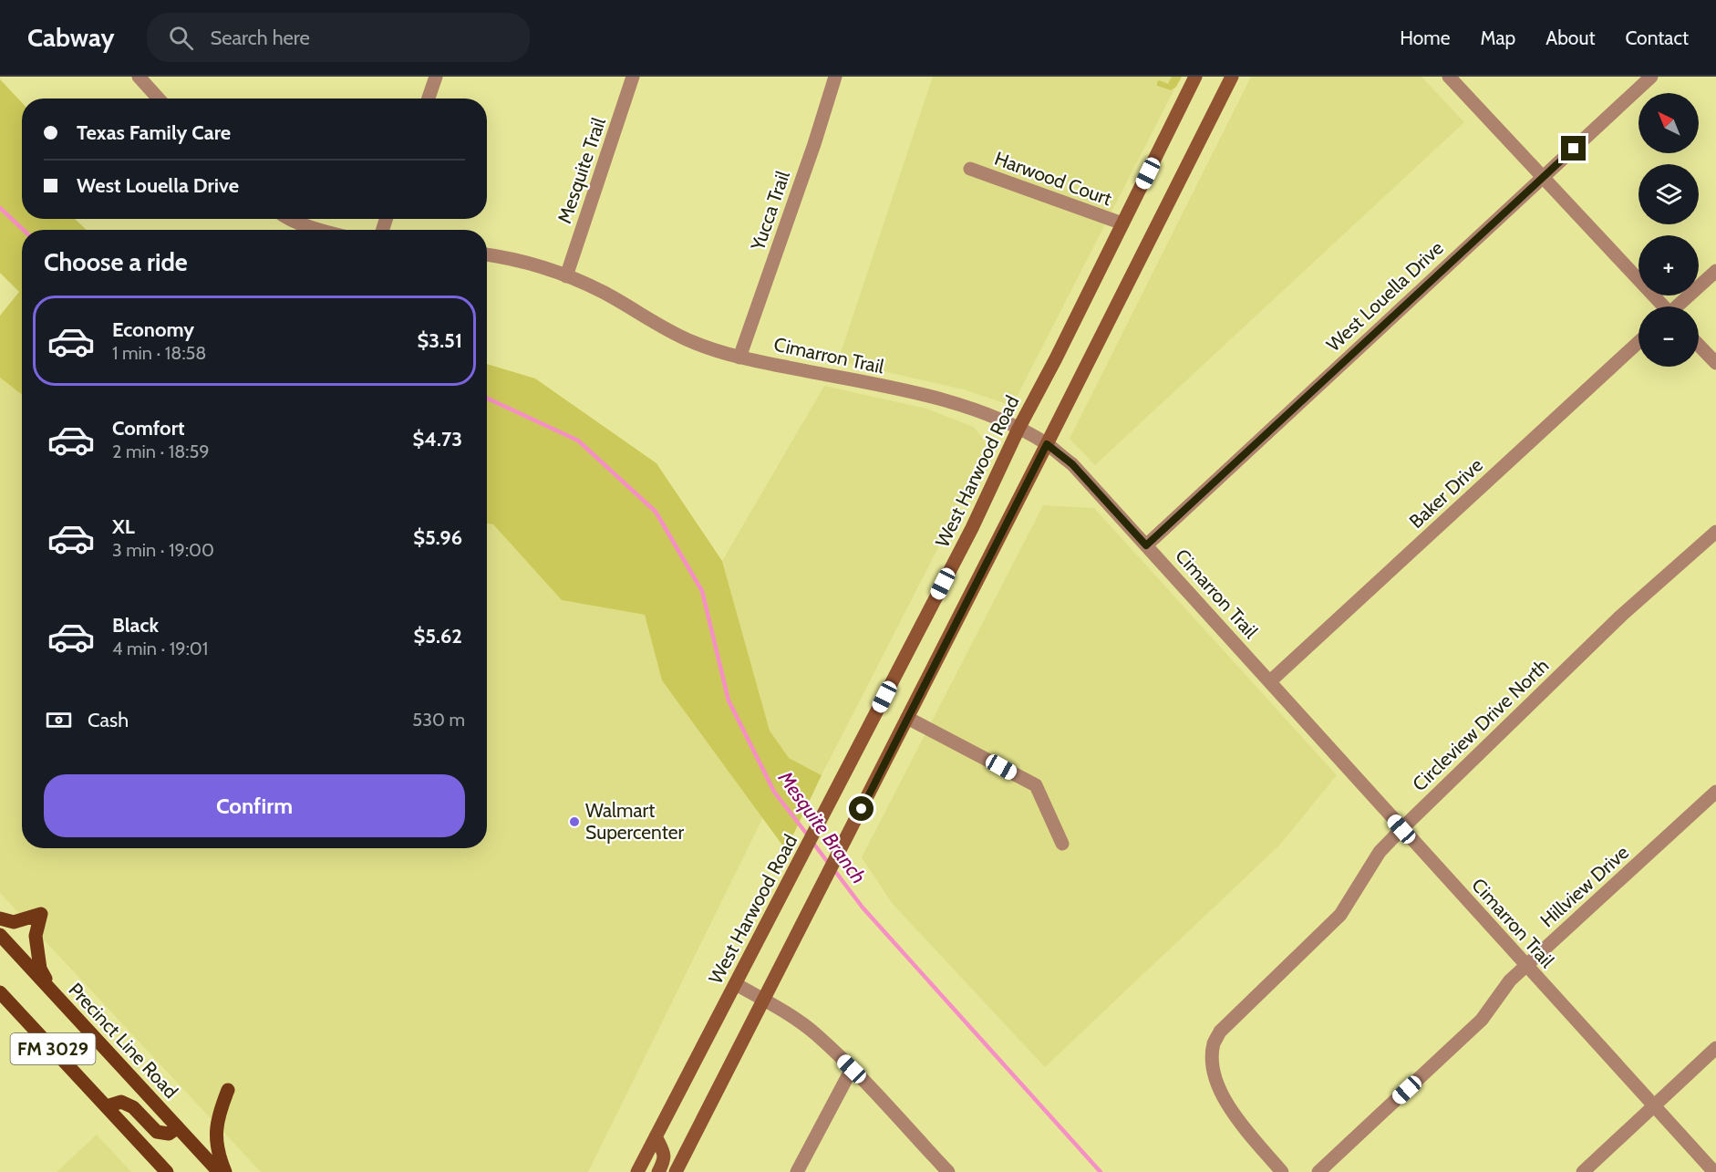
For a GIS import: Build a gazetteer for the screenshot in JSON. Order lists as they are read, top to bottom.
{
  "streets": {
    "main road": ["West Harwood Road", "Precinct Line Road", "FM 3029"],
    "street": [
      "Mesquite Trail",
      "Harwood Court",
      "Yucca Trail",
      "West Louella Drive",
      "Cimarron Trail",
      "Baker Drive",
      "Circleview Drive North",
      "Hillview Drive"
    ]
  },
  "crossings": [
    ["Mesquite Trail", "Cimarron Trail"],
    ["Harwood Court", "West Harwood Road"],
    ["Yucca Trail", "Cimarron Trail"],
    ["West Louella Drive", "Cimarron Trail"],
    ["Cimarron Trail", "West Harwood Road"],
    ["Cimarron Trail", "Baker Drive"],
    ["Cimarron Trail", "Circleview Drive North"],
    ["Cimarron Trail", "Hillview Drive"]
  ],
  "water": ["Mesquite Branch"],
  "places": ["Walmart Supercenter"],
  "north": "top left",
  "page": {
    "header": "Cabway",
    "search": "Search here",
    "nav": [
      "Home",
      "Map",
      "About",
      "Contact"
    ],
    "map_buttons": ["+", "−"],
    "banner": ["Texas Family Care", "West Louella Drive"],
    "heading": "Choose a ride",
    "list": [
      {
        "name": "Economy",
        "note": "1 min · 18:58",
        "value": "$3.51"
      },
      {
        "name": "Comfort",
        "note": "2 min · 18:59",
        "value": "$4.73"
      },
      {
        "name": "XL",
        "note": "3 min · 19:00",
        "value": "$5.96"
      },
      {
        "name": "Black",
        "note": "4 min · 19:01",
        "value": "$5.62"
      }
    ],
    "pay": ["Cash", "530 m"],
    "buttons": "Confirm"
  }
}
